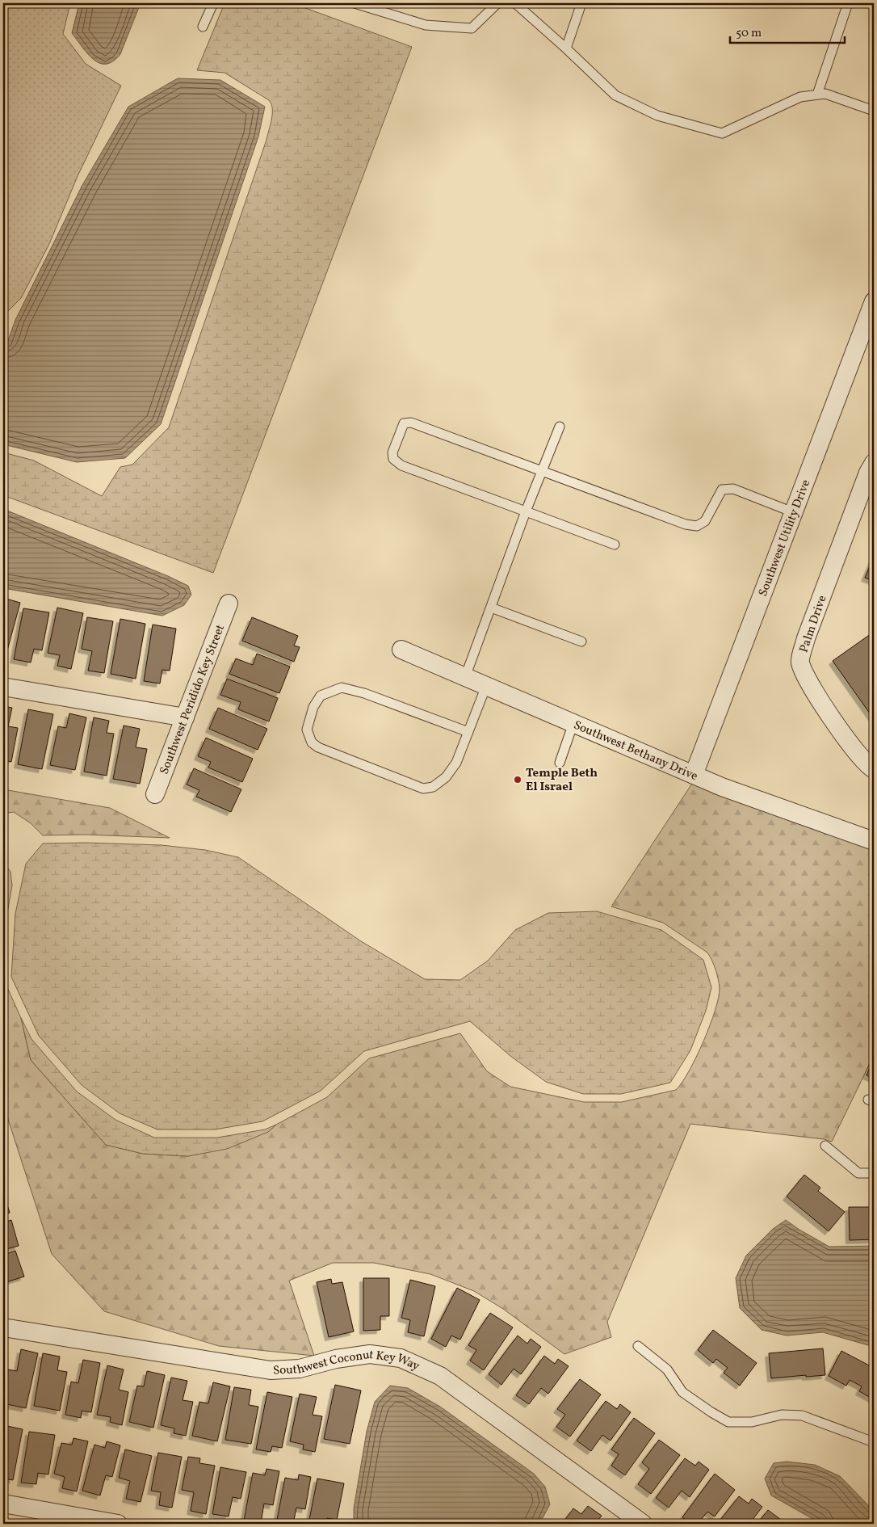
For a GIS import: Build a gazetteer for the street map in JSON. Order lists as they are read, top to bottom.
{
  "streets": {
    "street": [
      "Southwest Utility Drive",
      "Palm Drive",
      "Southwest Peridido Key Street",
      "Southwest Bethany Drive",
      "Southwest Coconut Key Way"
    ]
  },
  "crossings": [
    ["Southwest Utility Drive", "Southwest Bethany Drive"]
  ],
  "places": ["Temple Beth El Israel"],
  "scale_bar": "50 m"
}
